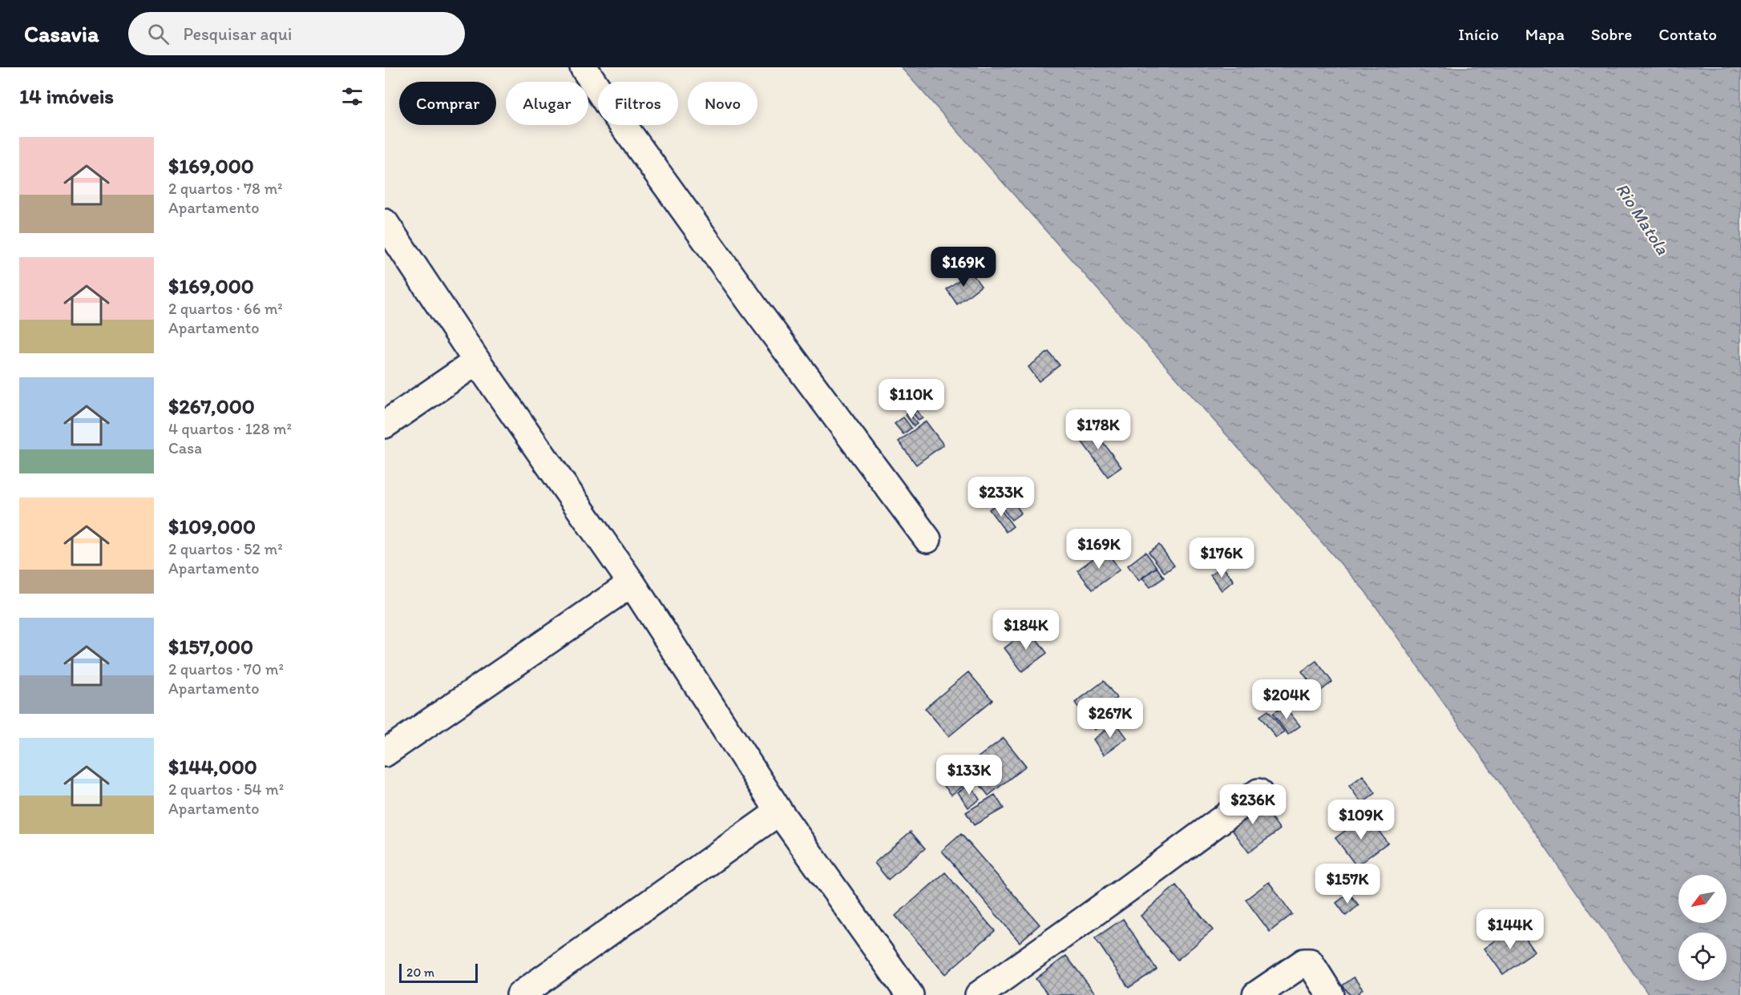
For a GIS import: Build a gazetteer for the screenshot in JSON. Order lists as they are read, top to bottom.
{
  "water": ["Rio Matola"],
  "scale_bar": "20 m",
  "north": "bottom left",
  "page": {
    "header": "Casavia",
    "search": "Pesquisar aqui",
    "nav": [
      "Início",
      "Mapa",
      "Sobre",
      "Contato"
    ],
    "heading": "14 imóveis",
    "chip": [
      "Comprar",
      "Alugar",
      "Filtros",
      "Novo"
    ],
    "list": [
      {
        "name": "$169,000",
        "note": "2 quartos · 78 m² · Apartamento"
      },
      {
        "name": "$169,000",
        "note": "2 quartos · 66 m² · Apartamento"
      },
      {
        "name": "$267,000",
        "note": "4 quartos · 128 m² · Casa"
      },
      {
        "name": "$109,000",
        "note": "2 quartos · 52 m² · Apartamento"
      },
      {
        "name": "$157,000",
        "note": "2 quartos · 70 m² · Apartamento"
      },
      {
        "name": "$144,000",
        "note": "2 quartos · 54 m² · Apartamento"
      }
    ],
    "price": [
      "$169K",
      "$110K",
      "$178K",
      "$233K",
      "$169K",
      "$176K",
      "$184K",
      "$204K",
      "$267K",
      "$133K",
      "$236K",
      "$109K",
      "$157K",
      "$144K"
    ],
    "scale": "20 m"
  }
}
